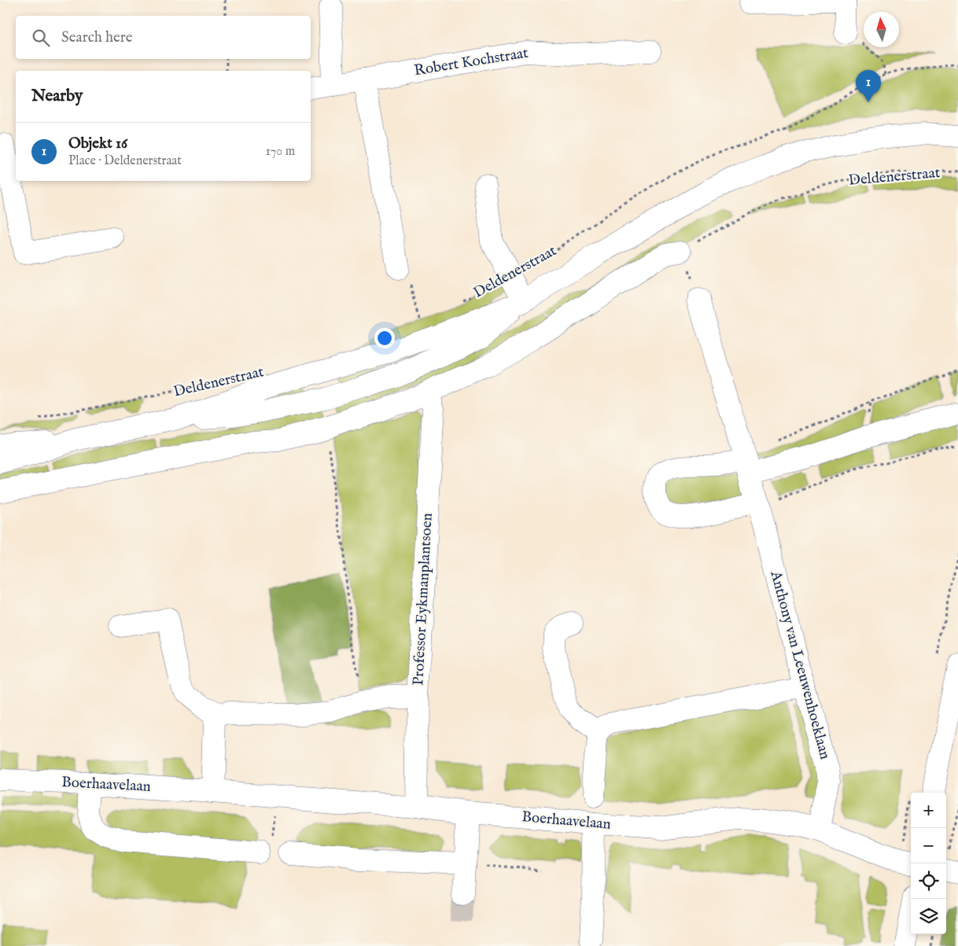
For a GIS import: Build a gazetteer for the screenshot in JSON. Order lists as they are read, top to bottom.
{
  "streets": {
    "street": [
      "Robert Kochstraat",
      "Deldenerstraat",
      "Professor Eykmanplantsoen",
      "Anthony van Leeuwenhoeklaan",
      "Boerhaavelaan"
    ]
  },
  "crossings": [
    ["Professor Eykmanplantsoen", "Boerhaavelaan"],
    ["Anthony van Leeuwenhoeklaan", "Boerhaavelaan"]
  ],
  "north": "top",
  "page": {
    "search": "Search here",
    "pins": "1",
    "heading": "Nearby",
    "list": [
      {
        "mark": "1",
        "name": "Objekt 16",
        "note": "Place · Deldenerstraat",
        "value": "170 m"
      }
    ],
    "map_buttons": ["+", "−"]
  }
}
